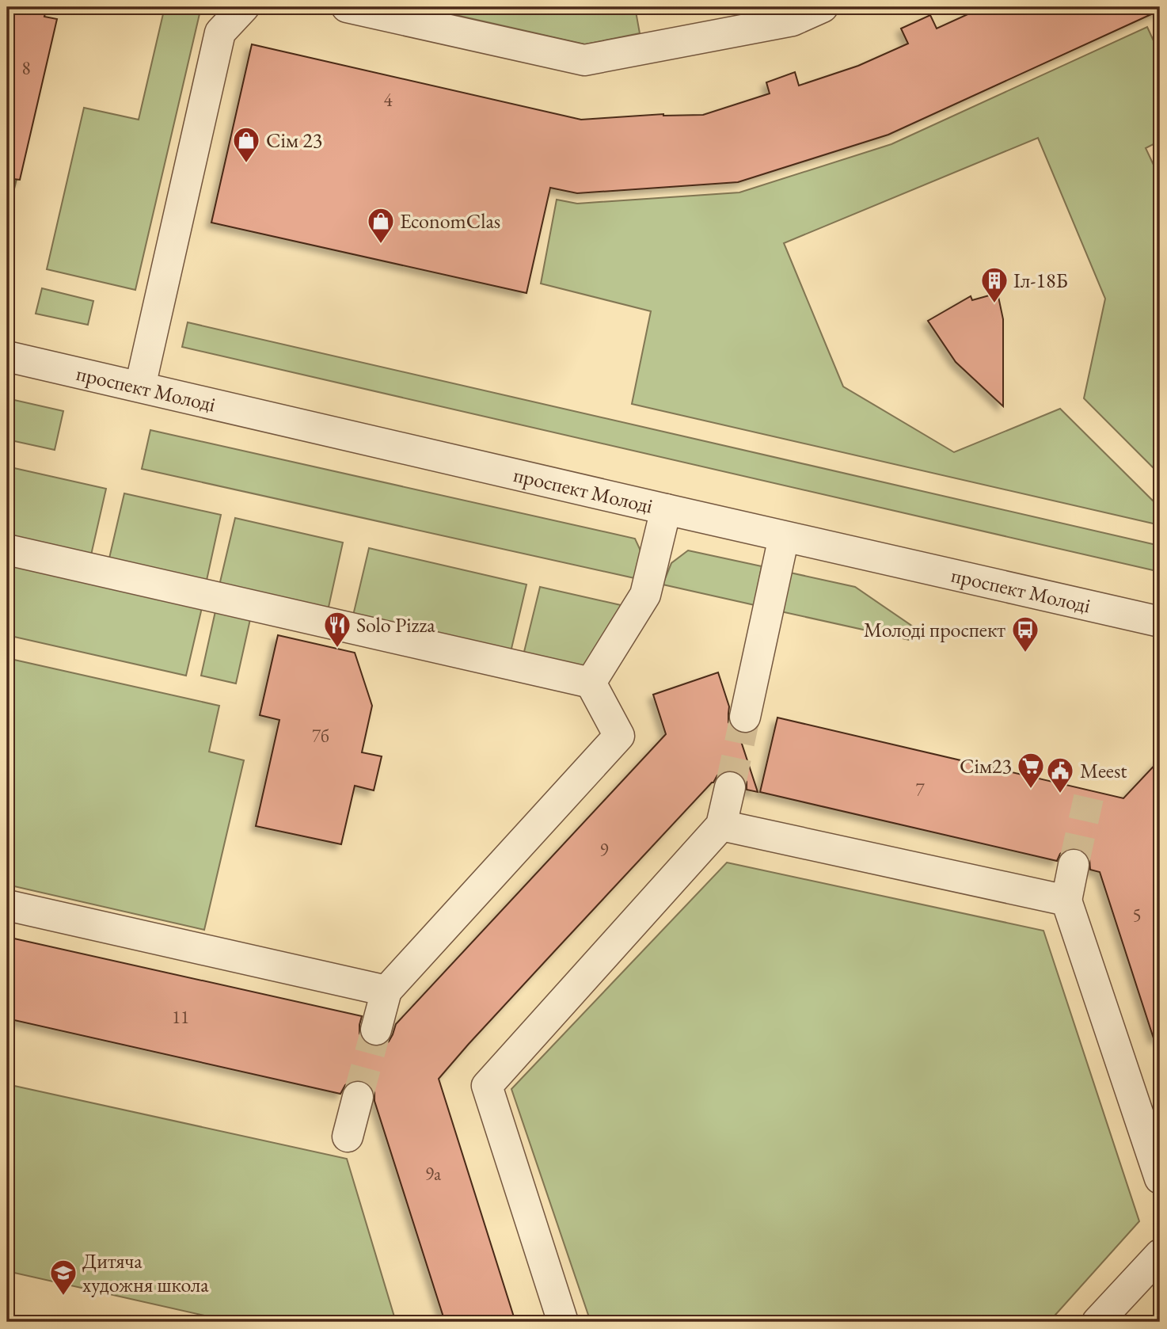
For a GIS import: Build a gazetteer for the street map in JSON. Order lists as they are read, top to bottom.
{
  "streets": {
    "street": ["проспект Молоді"]
  },
  "places": {
    "shop": ["Сім 23", "EconomClas"],
    "building": ["Іл-18Б"],
    "restaurant": ["Solo Pizza"],
    "bus stop": ["Молоді проспект"],
    "supermarket": ["Сім23"],
    "public building": ["Meest"],
    "school or university": ["Дитяча художня школа"]
  },
  "house_numbers": [
    "8",
    "4",
    "7б",
    "7",
    "9",
    "5",
    "11",
    "9а"
  ]
}
